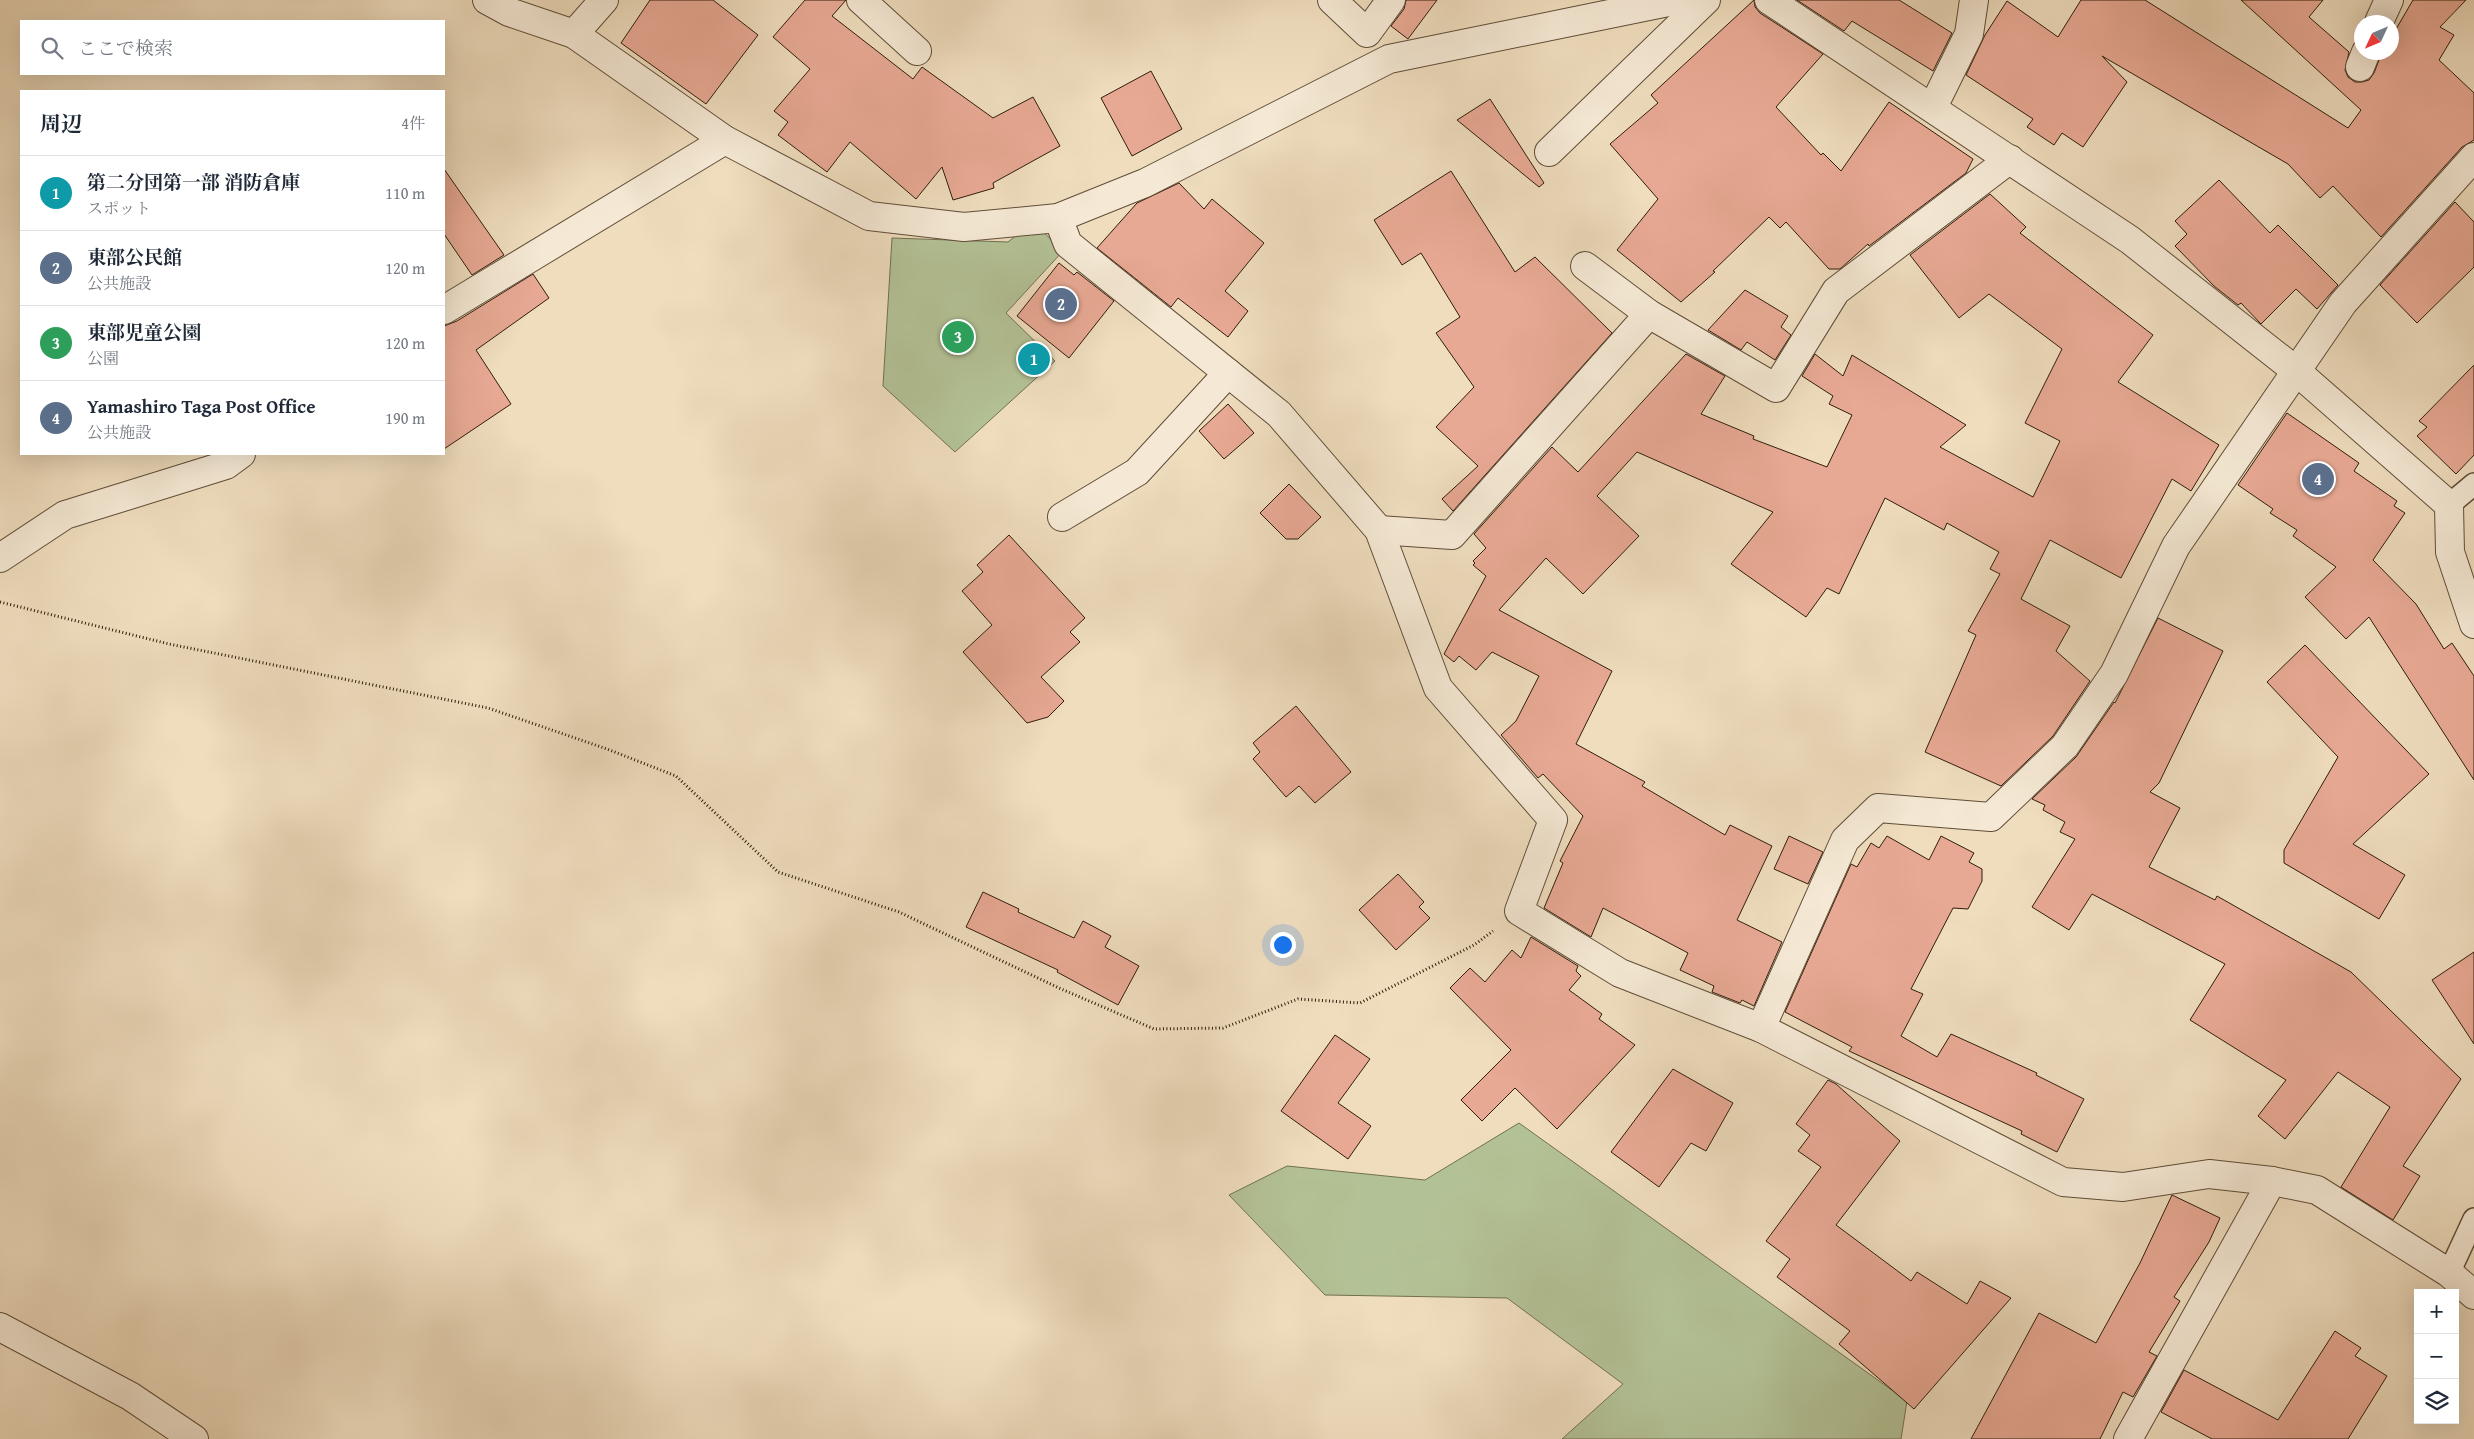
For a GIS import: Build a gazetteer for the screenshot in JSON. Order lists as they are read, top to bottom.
{
  "north": "bottom left",
  "page": {
    "search": "ここで検索",
    "heading": ["周辺", "4件"],
    "list": [
      {
        "mark": "1",
        "name": "第二分団第一部 消防倉庫",
        "note": "スポット",
        "value": "110 m"
      },
      {
        "mark": "2",
        "name": "東部公民館",
        "note": "公共施設",
        "value": "120 m"
      },
      {
        "mark": "3",
        "name": "東部児童公園",
        "note": "公園",
        "value": "120 m"
      },
      {
        "mark": "4",
        "name": "Yamashiro Taga Post Office",
        "note": "公共施設",
        "value": "190 m"
      }
    ],
    "pins": [
      "2",
      "3",
      "1",
      "4"
    ],
    "map_buttons": ["+", "−"]
  }
}
